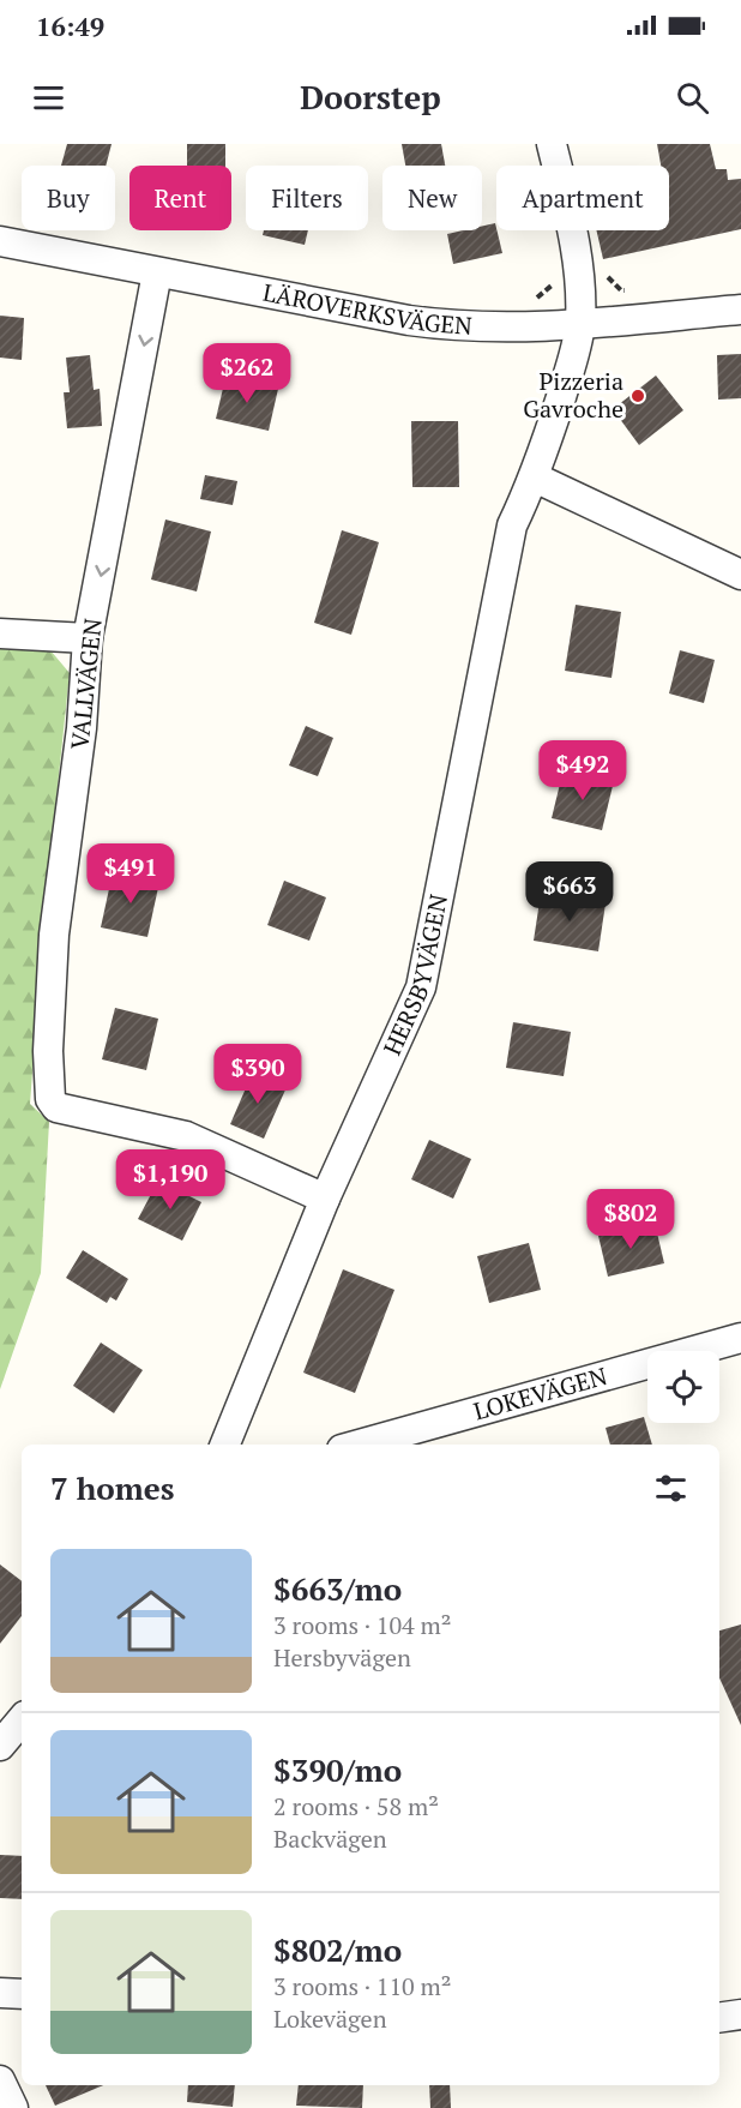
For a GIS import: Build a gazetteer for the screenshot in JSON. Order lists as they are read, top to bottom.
{
  "streets": {
    "street": [
      "LÄROVERKSVÄGEN",
      "VALLVÄGEN",
      "HERSBYVÄGEN",
      "LOKEVÄGEN"
    ]
  },
  "crossings": [
    ["LÄROVERKSVÄGEN", "VALLVÄGEN"],
    ["LÄROVERKSVÄGEN", "HERSBYVÄGEN"],
    ["VALLVÄGEN", "HERSBYVÄGEN"]
  ],
  "places": ["Pizzeria Gavroche"],
  "page": {
    "status": "16:49",
    "header": "Doorstep",
    "chip": [
      "Buy",
      "Rent",
      "Filters",
      "New",
      "Apartment"
    ],
    "price": [
      "$262",
      "$492",
      "$491",
      "$663",
      "$390",
      "$1,190",
      "$802"
    ],
    "heading": "7 homes",
    "list": [
      {
        "name": "$663/mo",
        "note": "3 rooms · 104 m² · Hersbyvägen"
      },
      {
        "name": "$390/mo",
        "note": "2 rooms · 58 m² · Backvägen"
      },
      {
        "name": "$802/mo",
        "note": "3 rooms · 110 m² · Lokevägen"
      }
    ]
  }
}
